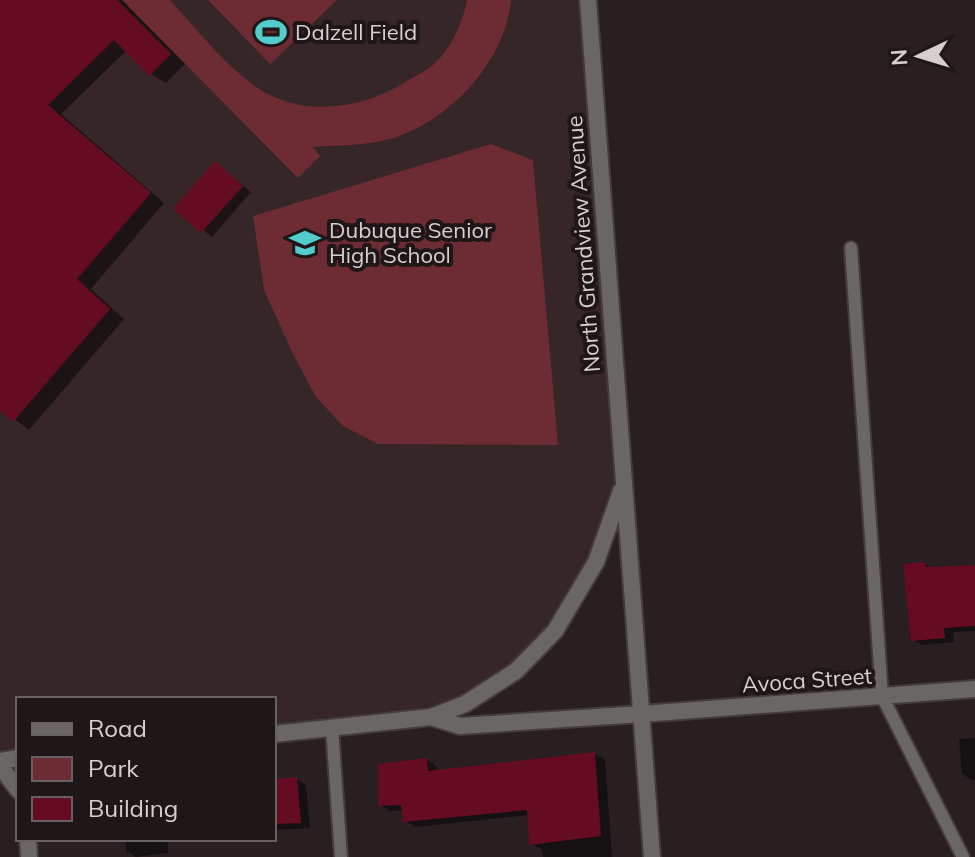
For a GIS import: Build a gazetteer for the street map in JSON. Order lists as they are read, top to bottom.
{
  "streets": {
    "street": ["North Grandview Avenue", "Avoca Street"]
  },
  "crossings": [
    ["North Grandview Avenue", "Avoca Street"]
  ],
  "places": {
    "sports": ["Dalzell Field"],
    "school or university": ["Dubuque Senior High School"]
  },
  "legend": ["Road", "Park", "Building"],
  "north": "left"
}
